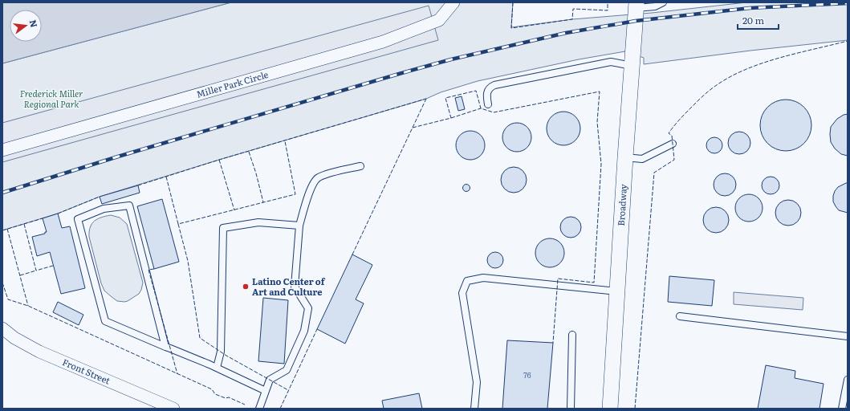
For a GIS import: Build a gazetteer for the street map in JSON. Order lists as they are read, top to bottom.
{
  "streets": {
    "street": ["Miller Park Circle", "Broadway", "Front Street"]
  },
  "parks": ["Frederick Miller Regional Park"],
  "places": ["Latino Center of Art and Culture"],
  "house_numbers": ["76"],
  "scale_bar": "20 m",
  "north": "right"
}
